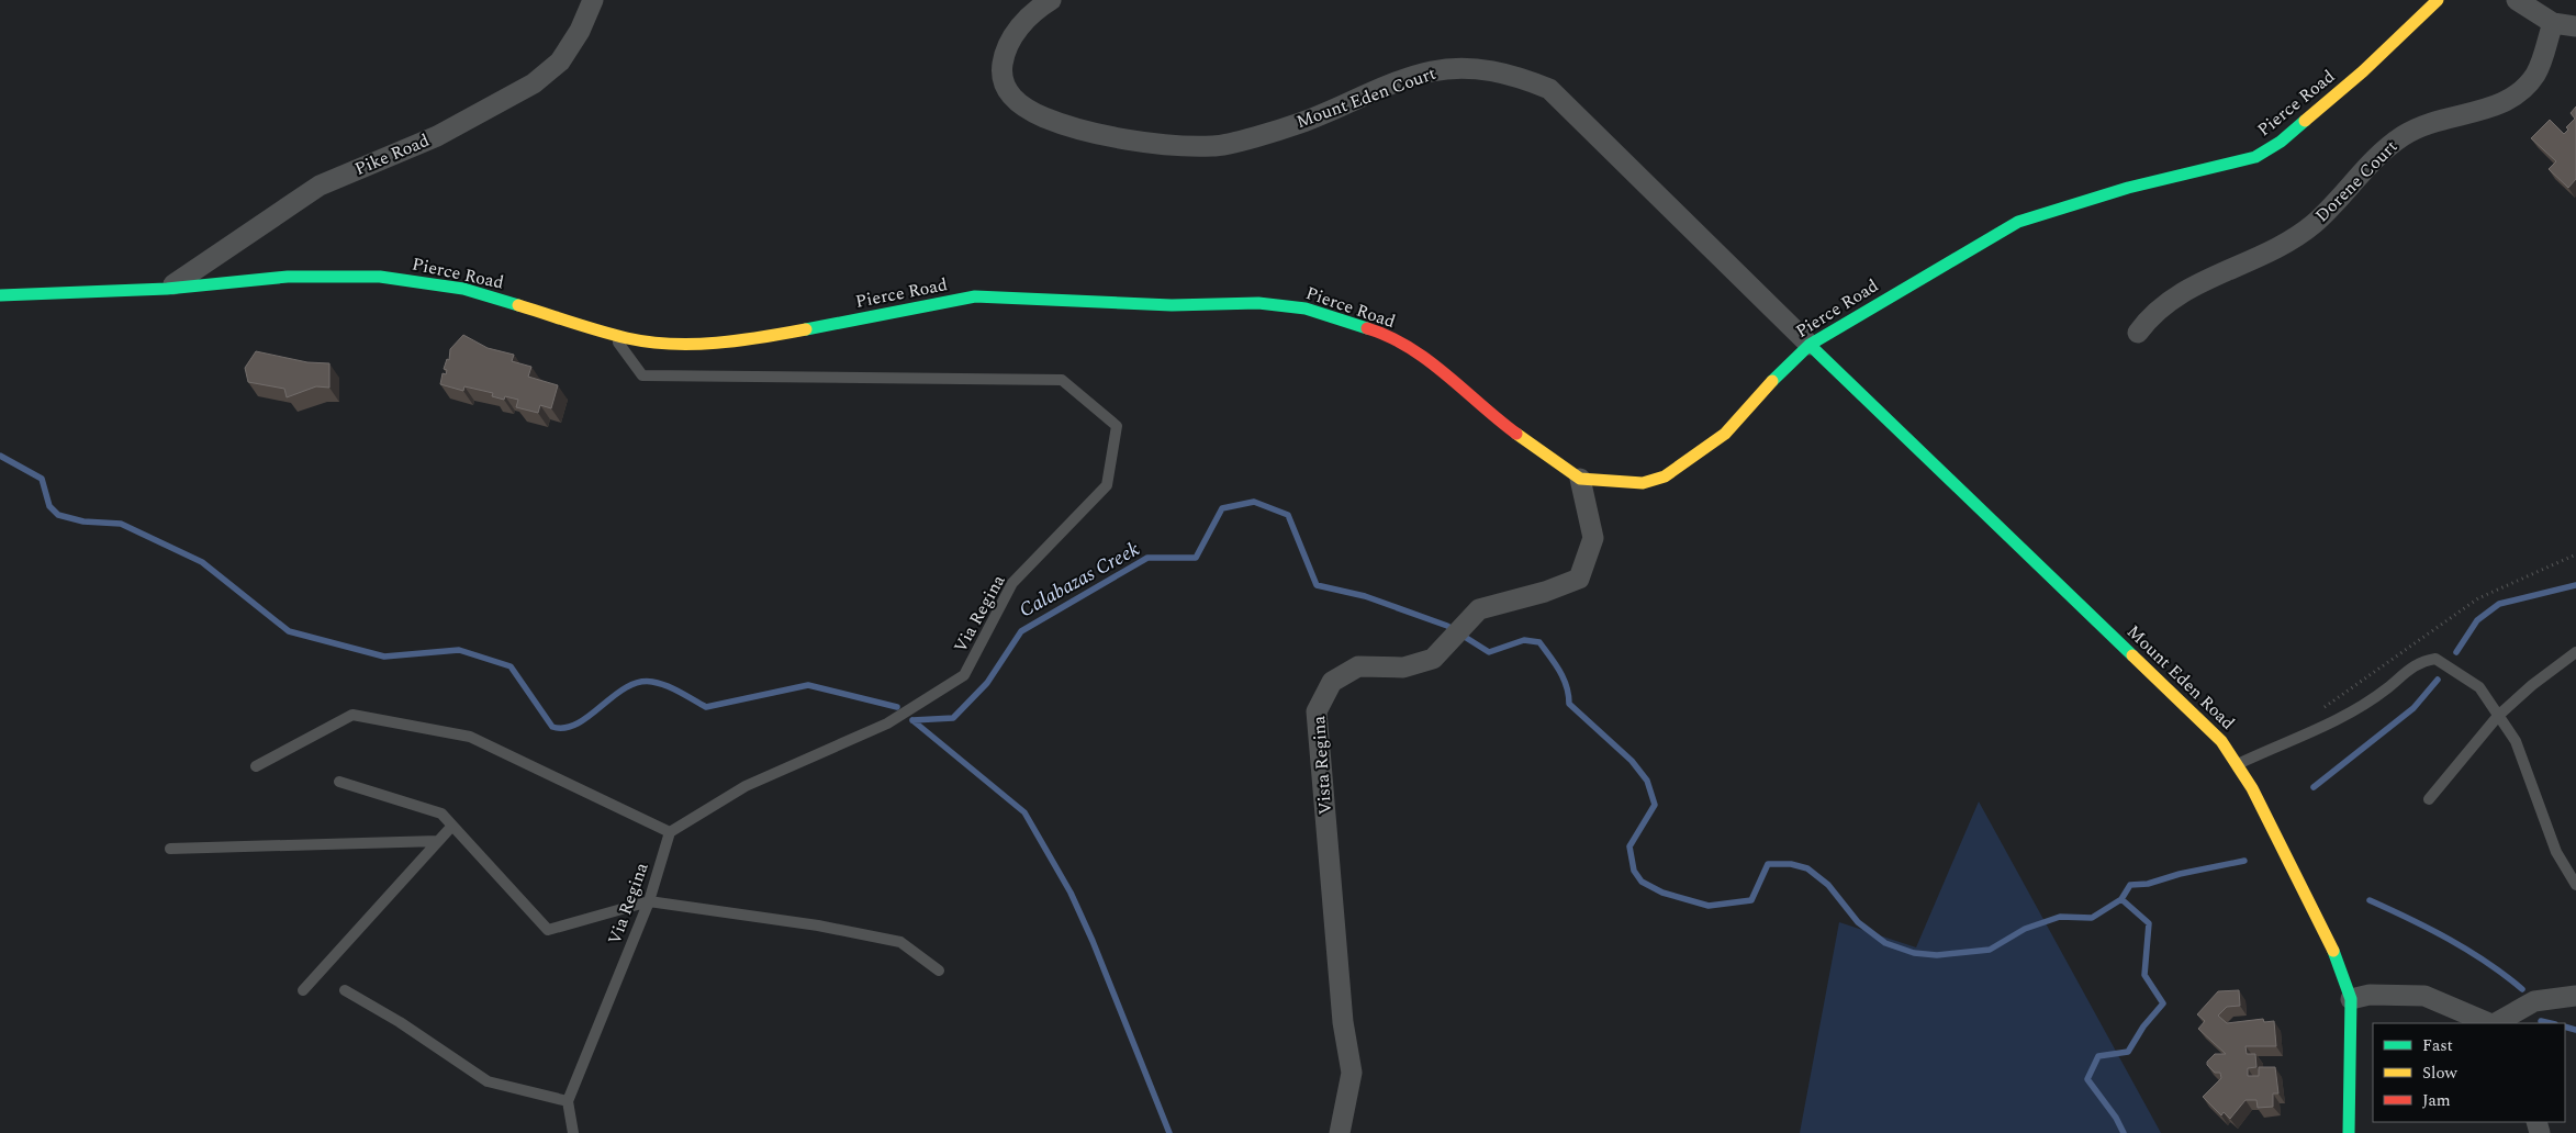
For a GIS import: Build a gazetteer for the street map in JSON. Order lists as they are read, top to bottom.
{
  "streets": {
    "street": [
      "Mount Eden Court",
      "Pierce Road",
      "Pike Road",
      "Dorene Court",
      "Mount Eden Road",
      "Vista Regina"
    ],
    "lane": ["Via Regina"]
  },
  "crossings": [
    ["Mount Eden Court", "Pierce Road"],
    ["Mount Eden Court", "Mount Eden Road"],
    ["Pierce Road", "Pike Road"],
    ["Pierce Road", "Via Regina"],
    ["Pierce Road", "Mount Eden Road"],
    ["Pierce Road", "Vista Regina"]
  ],
  "water": ["Calabazas Creek"],
  "legend": ["Fast", "Slow", "Jam"]
}
